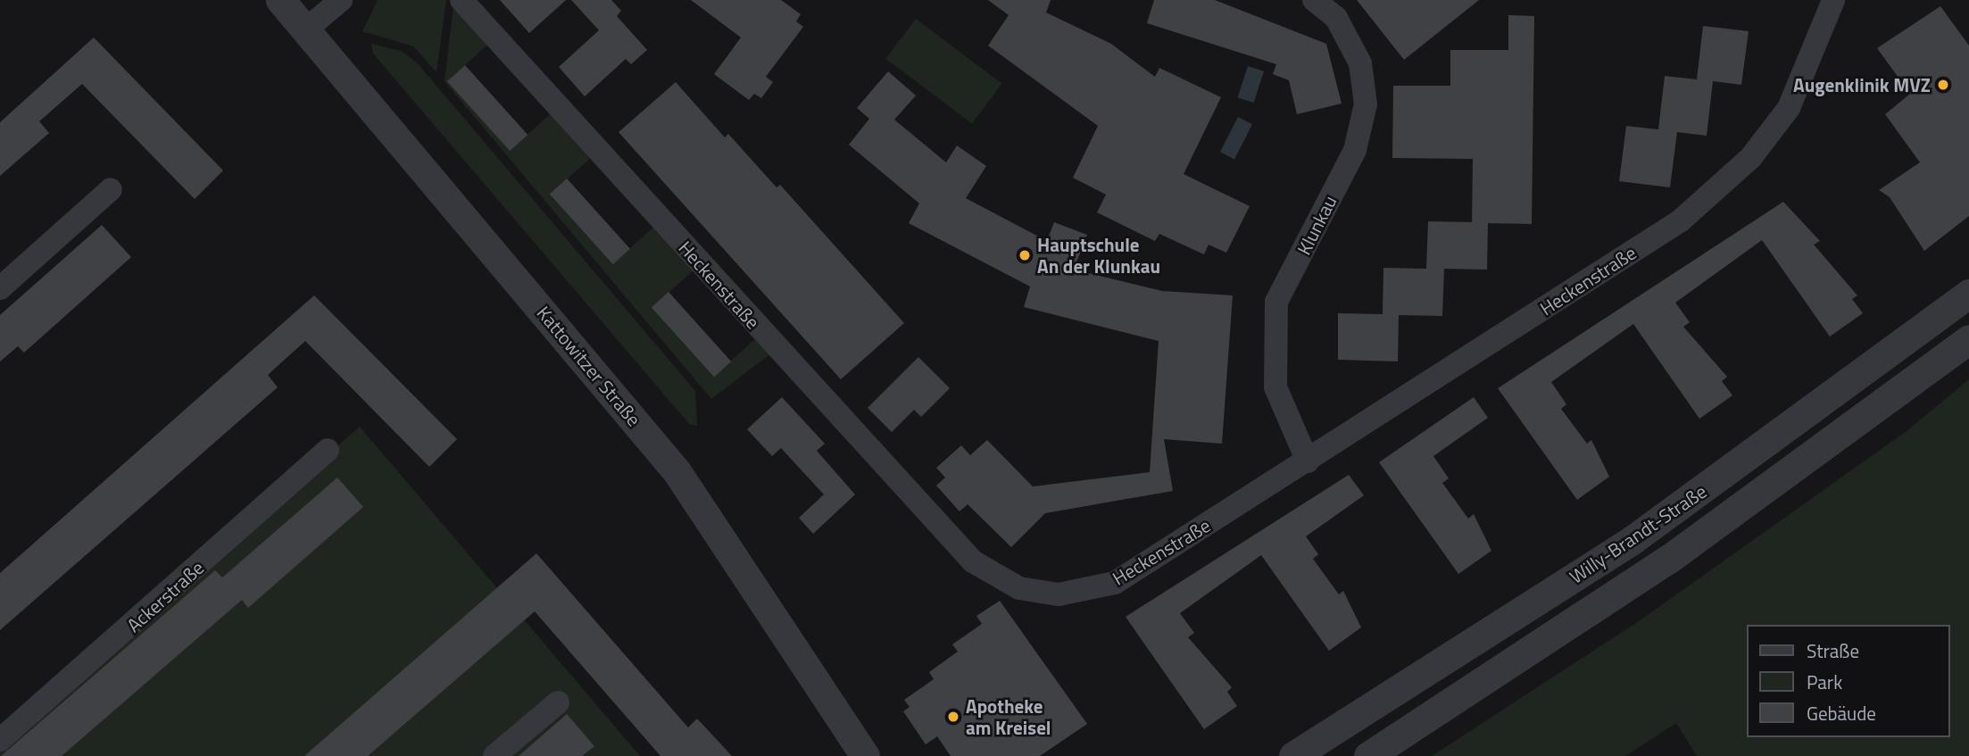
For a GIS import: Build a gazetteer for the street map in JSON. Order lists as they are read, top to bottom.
{
  "streets": {
    "street": [
      "Klunkau",
      "Heckenstraße",
      "Kattowitzer Straße",
      "Willy-Brandt-Straße",
      "Ackerstraße"
    ]
  },
  "crossings": [
    ["Klunkau", "Heckenstraße"]
  ],
  "places": ["Augenklinik MVZ", "Hauptschule An der Klunkau", "Apotheke am Kreisel"],
  "legend": ["Straße", "Park", "Gebäude"]
}
